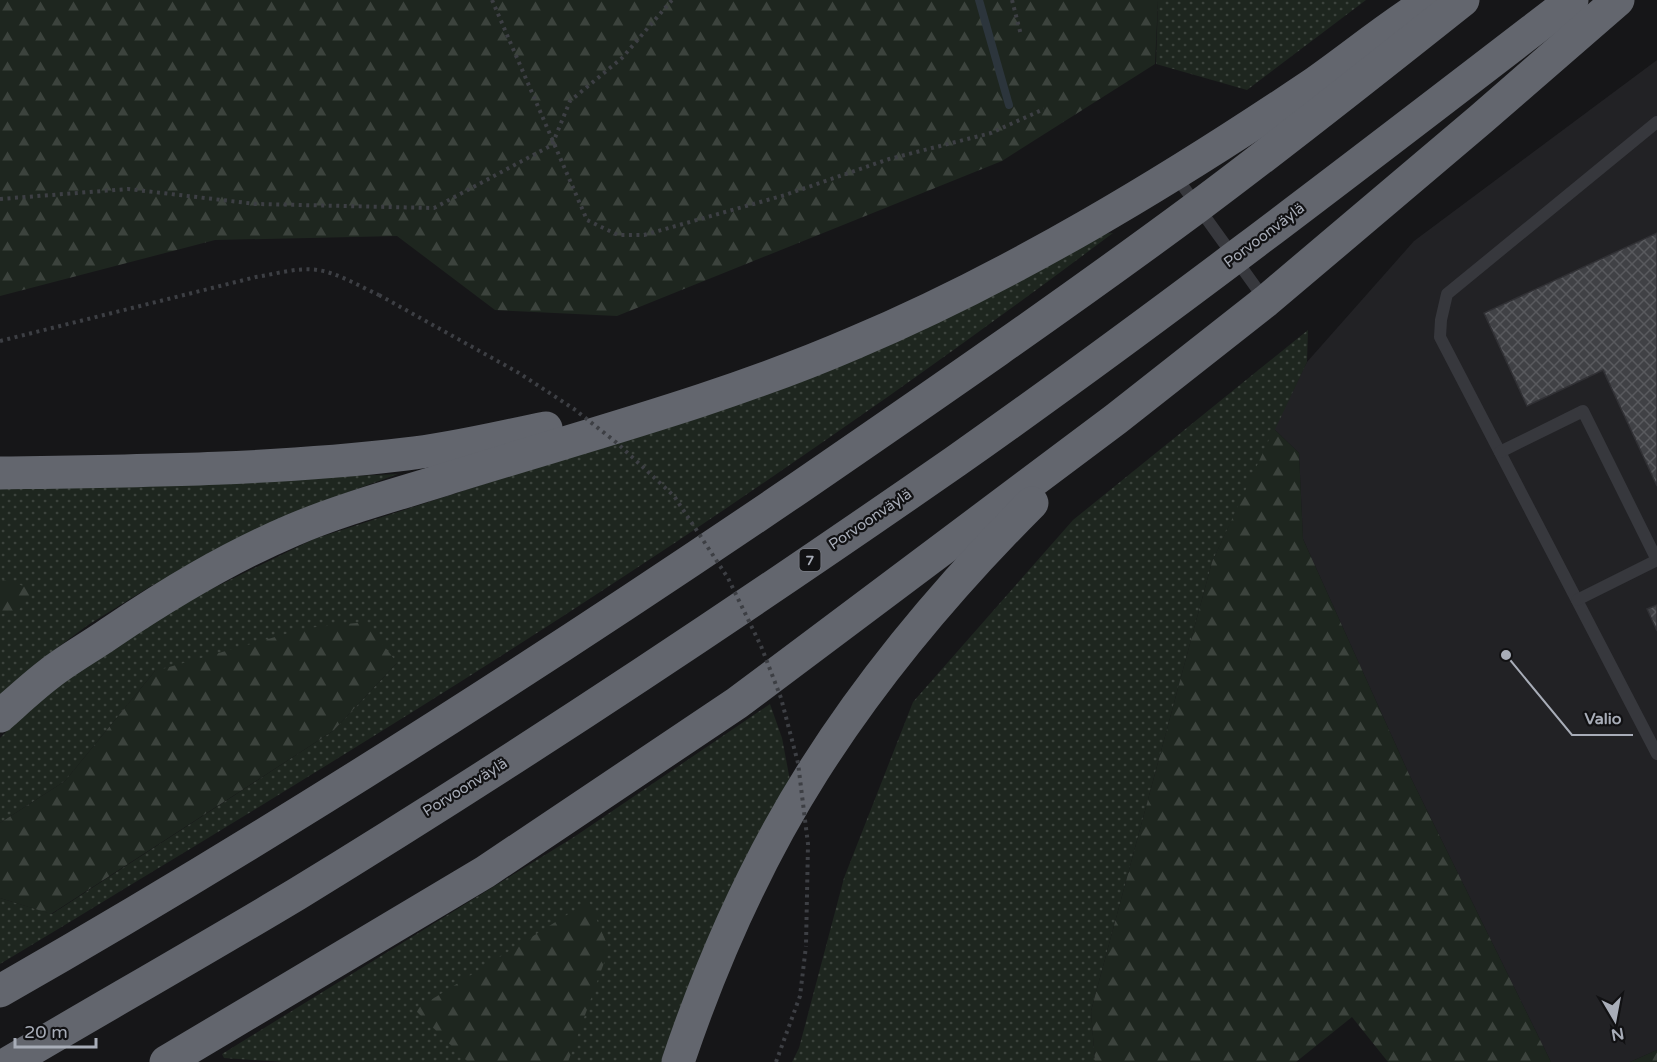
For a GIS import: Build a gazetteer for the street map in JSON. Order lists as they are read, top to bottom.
{
  "streets": {
    "highway": ["Porvoonväylä", "7"]
  },
  "places": ["Valio"],
  "scale_bar": "20 m",
  "north": "bottom"
}
